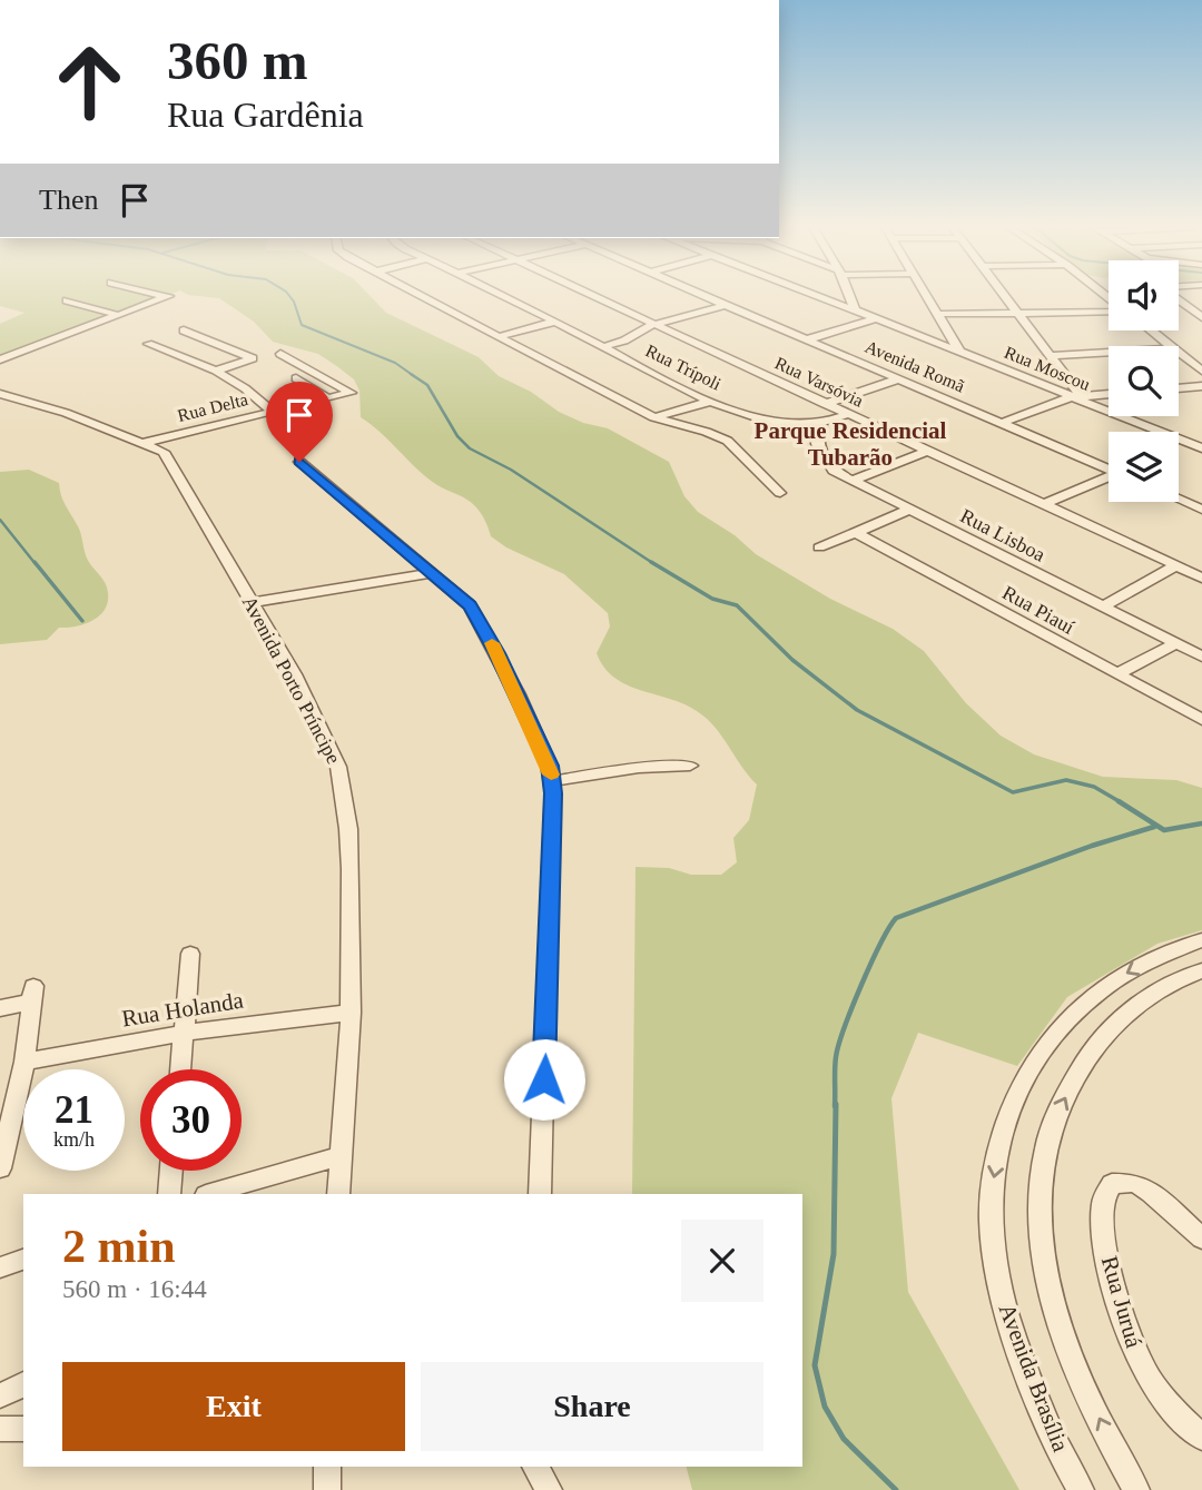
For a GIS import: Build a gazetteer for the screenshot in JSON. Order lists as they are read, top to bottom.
{
  "streets": {
    "street": [
      "Avenida Romã",
      "Rua Trípoli",
      "Rua Moscou",
      "Rua Varsóvia",
      "Rua Delta",
      "Rua Lisboa",
      "Rua Piauí",
      "Avenida Porto Príncipe",
      "Rua Holanda",
      "Rua Juruá",
      "Avenida Brasília"
    ]
  },
  "crossings": [
    ["Rua Trípoli", "Rua Varsóvia"],
    ["Rua Trípoli", "Rua Lisboa"],
    ["Rua Delta", "Avenida Porto Príncipe"],
    ["Avenida Porto Príncipe", "Rua Holanda"]
  ],
  "one_way": ["Avenida Brasília"],
  "districts": ["Parque Residencial Tubarão"],
  "page": {
    "turn": ["360 m", "Rua Gardênia"],
    "then": "Then",
    "speed": "21 km/h",
    "limit": "30",
    "heading": ["2 min", "560 m · 16:44"],
    "buttons": ["Exit", "Share"]
  }
}
